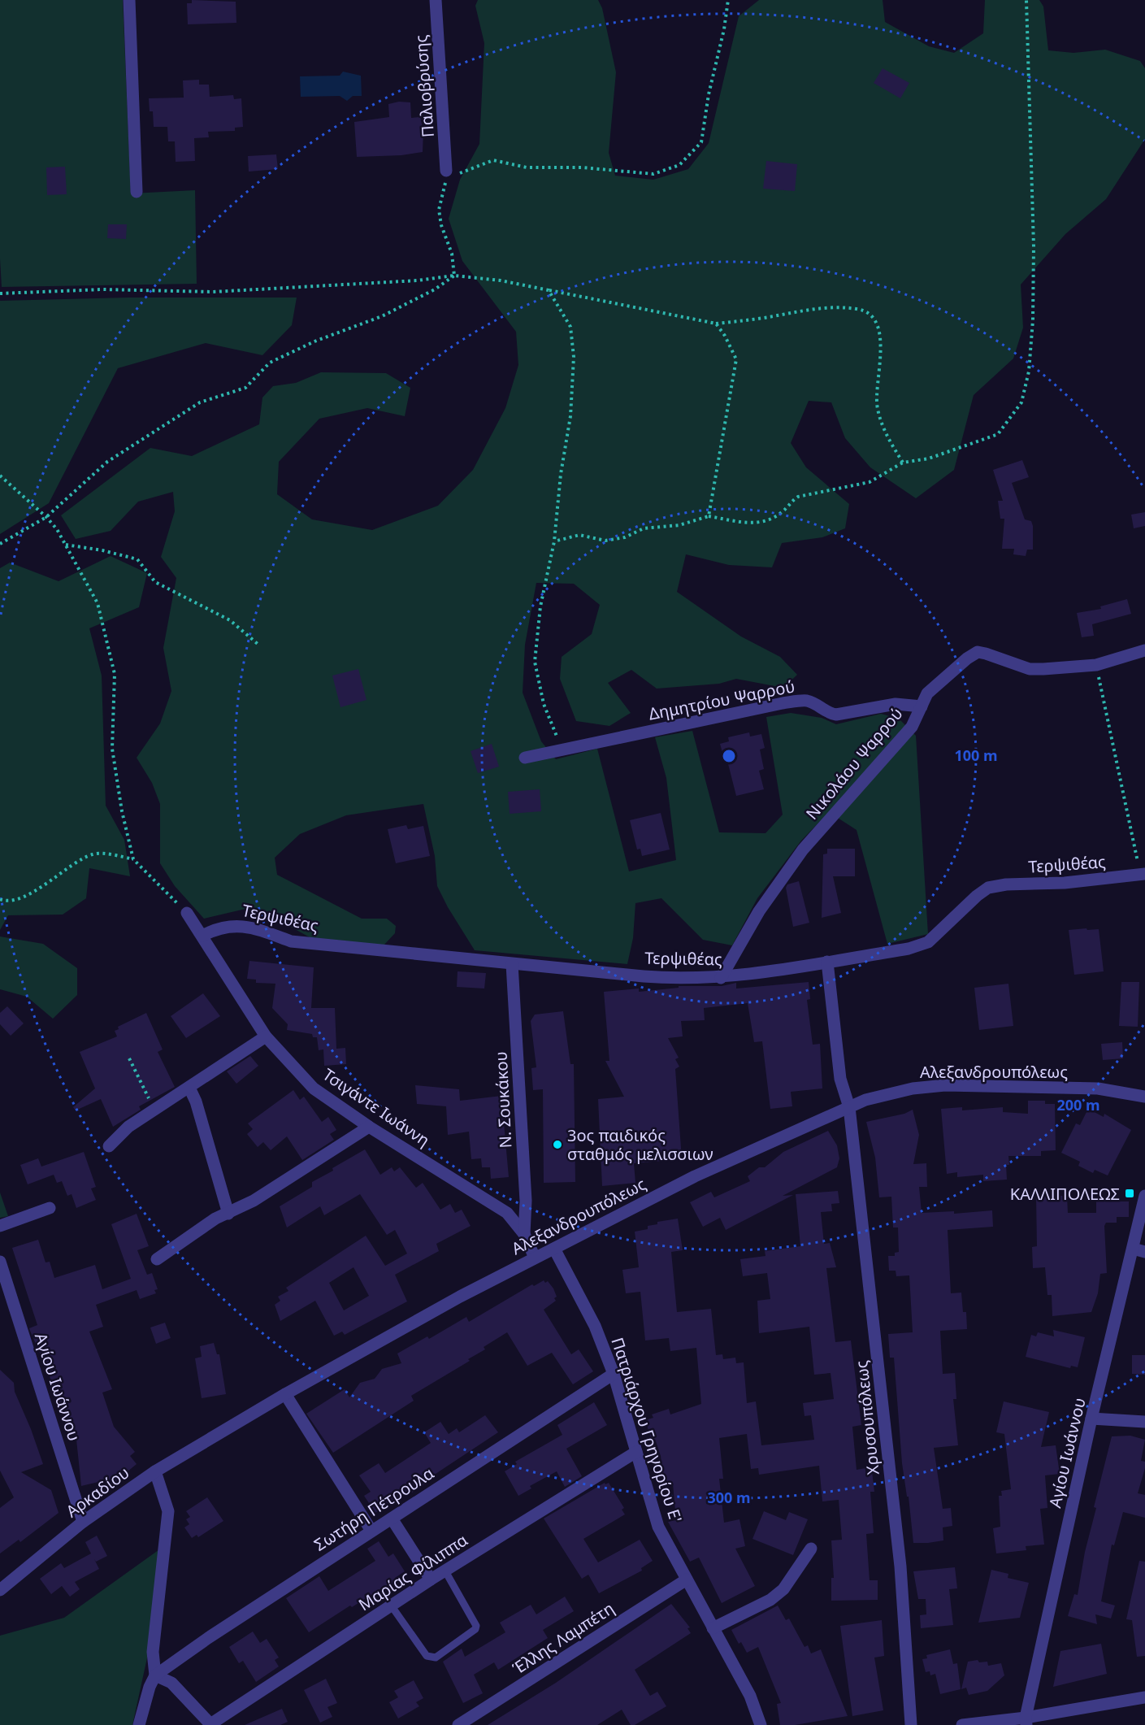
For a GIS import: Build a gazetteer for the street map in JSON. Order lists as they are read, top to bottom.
{
  "streets": {
    "street": [
      "Παλιοβρύσης",
      "Δημητρίου Ψαρρού",
      "Νικολάου Ψαρρού",
      "Τερψιθέας",
      "Αλεξανδρουπόλεως",
      "Ν. Σουκάκου",
      "Τσιγάντε Ιωάννη",
      "Αγίου Ιωάννου",
      "Χρυσουπόλεως",
      "Πατριάρχου Γρηγορίου Ε'",
      "Αρκαδίου",
      "Σωτήρη Πέτρουλα",
      "Μαρίας Φίλιππα",
      "Έλλης Λαμπέτη"
    ]
  },
  "crossings": [
    ["Δημητρίου Ψαρρού", "Νικολάου Ψαρρού"],
    ["Νικολάου Ψαρρού", "Τερψιθέας"],
    ["Τερψιθέας", "Ν. Σουκάκου"],
    ["Τερψιθέας", "Τσιγάντε Ιωάννη"],
    ["Τερψιθέας", "Χρυσουπόλεως"],
    ["Αλεξανδρουπόλεως", "Τσιγάντε Ιωάννη"],
    ["Αλεξανδρουπόλεως", "Χρυσουπόλεως"],
    ["Αλεξανδρουπόλεως", "Πατριάρχου Γρηγορίου Ε'"],
    ["Αλεξανδρουπόλεως", "Αρκαδίου"],
    ["Ν. Σουκάκου", "Τσιγάντε Ιωάννη"],
    ["Αγίου Ιωάννου", "Αρκαδίου"],
    ["Πατριάρχου Γρηγορίου Ε'", "Σωτήρη Πέτρουλα"],
    ["Πατριάρχου Γρηγορίου Ε'", "Μαρίας Φίλιππα"],
    ["Πατριάρχου Γρηγορίου Ε'", "Έλλης Λαμπέτη"]
  ],
  "places": {
    "other": ["3ος παιδικός σταθμός μελισσιων"],
    "transit": ["ΚΑΛΛΙΠΟΛΕΩΣ"]
  },
  "rings": ["100 m", "200 m", "300 m"]
}
